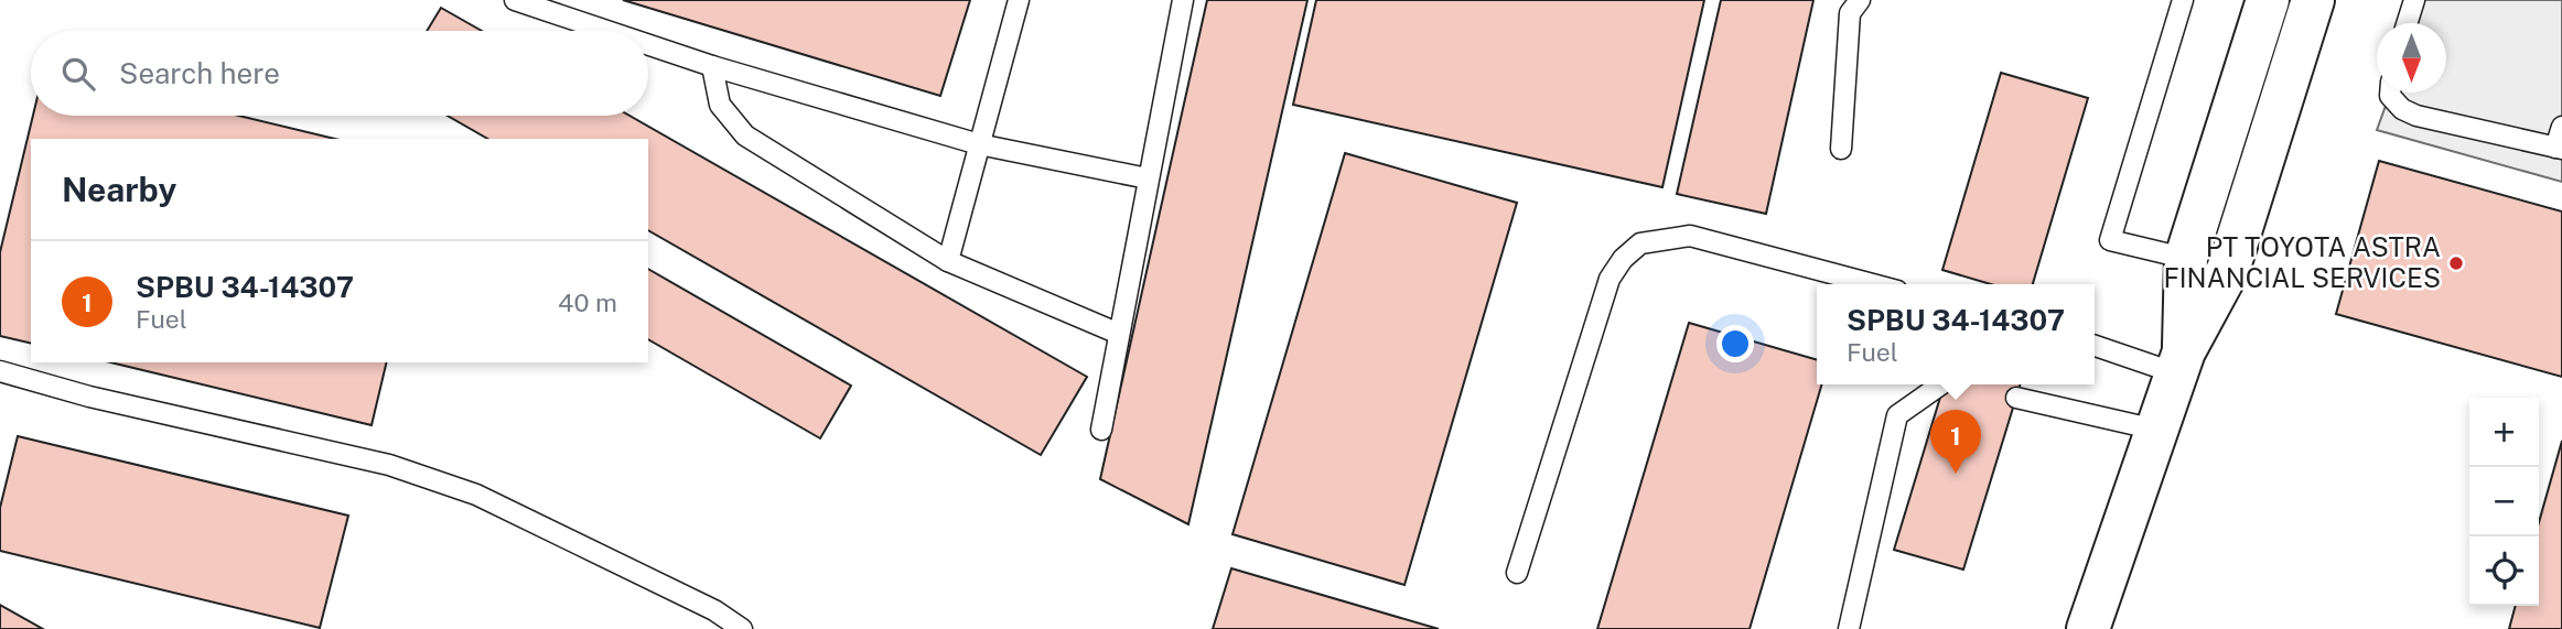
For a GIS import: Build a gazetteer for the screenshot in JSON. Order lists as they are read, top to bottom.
{
  "places": ["PT TOYOTA ASTRA FINANCIAL SERVICES"],
  "north": "bottom",
  "page": {
    "search": "Search here",
    "heading": "Nearby",
    "list": [
      {
        "mark": "1",
        "name": "SPBU 34-14307",
        "note": "Fuel",
        "value": "40 m"
      }
    ],
    "popup": ["SPBU 34-14307", "Fuel"],
    "map_buttons": ["+", "−"],
    "pins": "1"
  }
}
